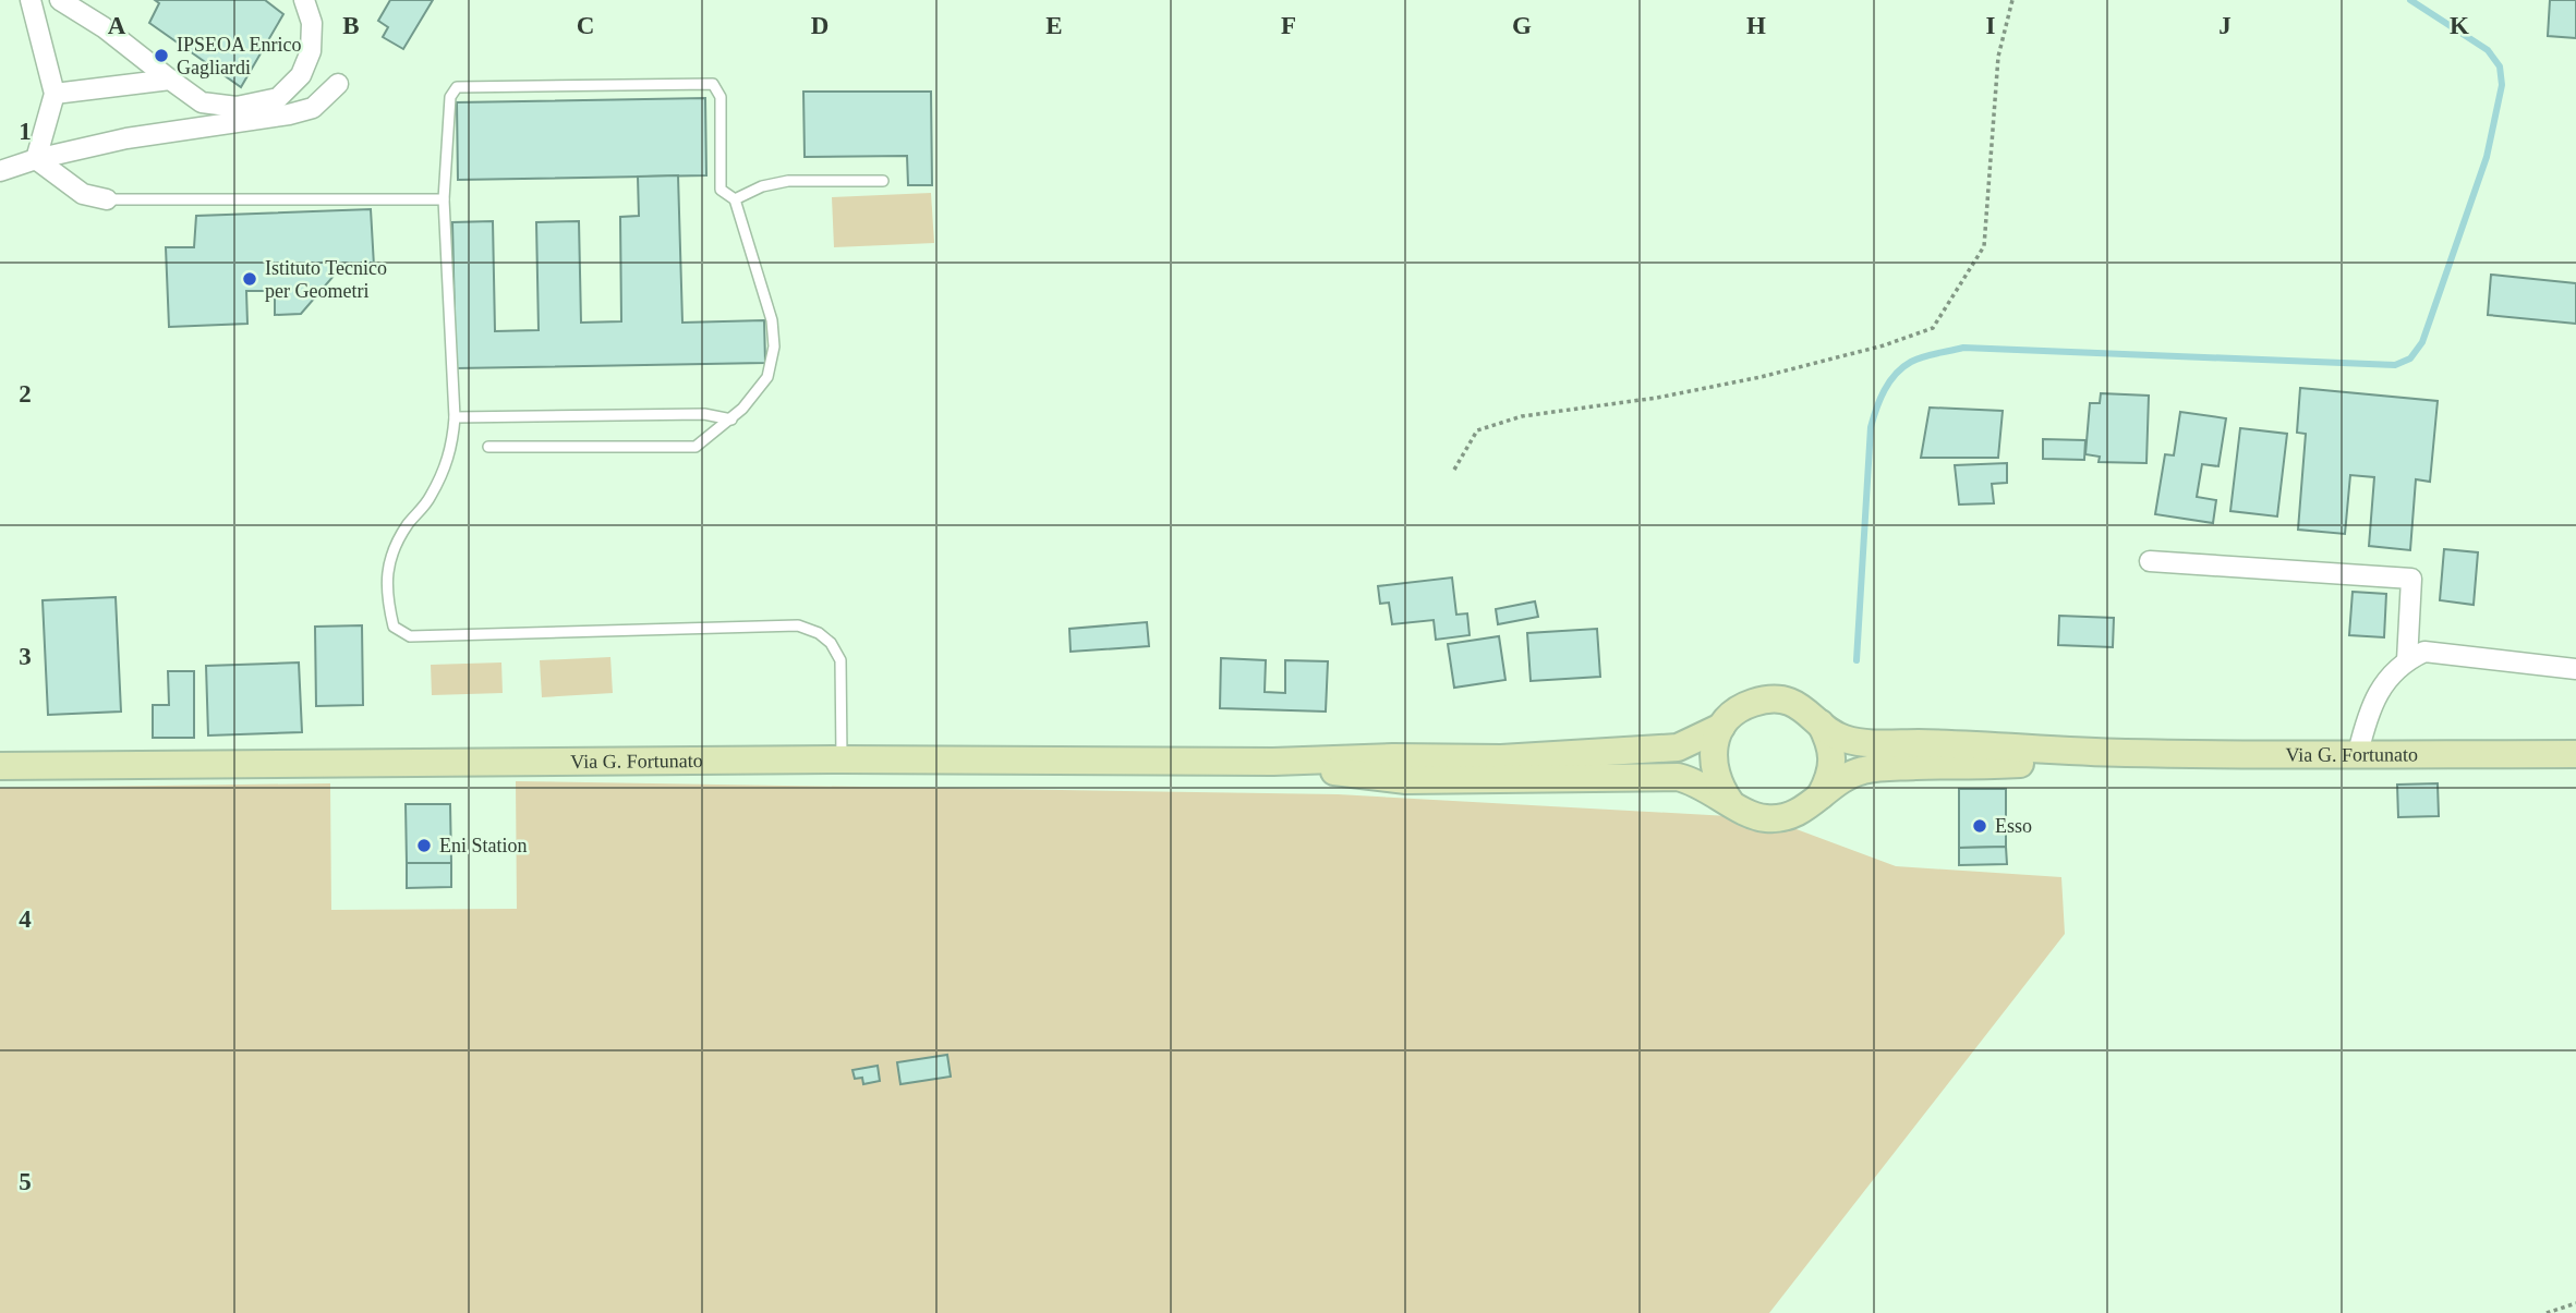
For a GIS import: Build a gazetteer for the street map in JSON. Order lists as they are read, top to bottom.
{
  "streets": {
    "main road": ["Via G. Fortunato"]
  },
  "places": [
    "IPSEOA Enrico Gagliardi",
    "Istituto Tecnico per Geometri",
    "Esso",
    "Eni Station"
  ],
  "grid": {
    "columns": [
      "A",
      "B",
      "C",
      "D",
      "E",
      "F",
      "G",
      "H",
      "I",
      "J",
      "K"
    ],
    "rows": [
      "1",
      "2",
      "3",
      "4",
      "5"
    ]
  }
}
